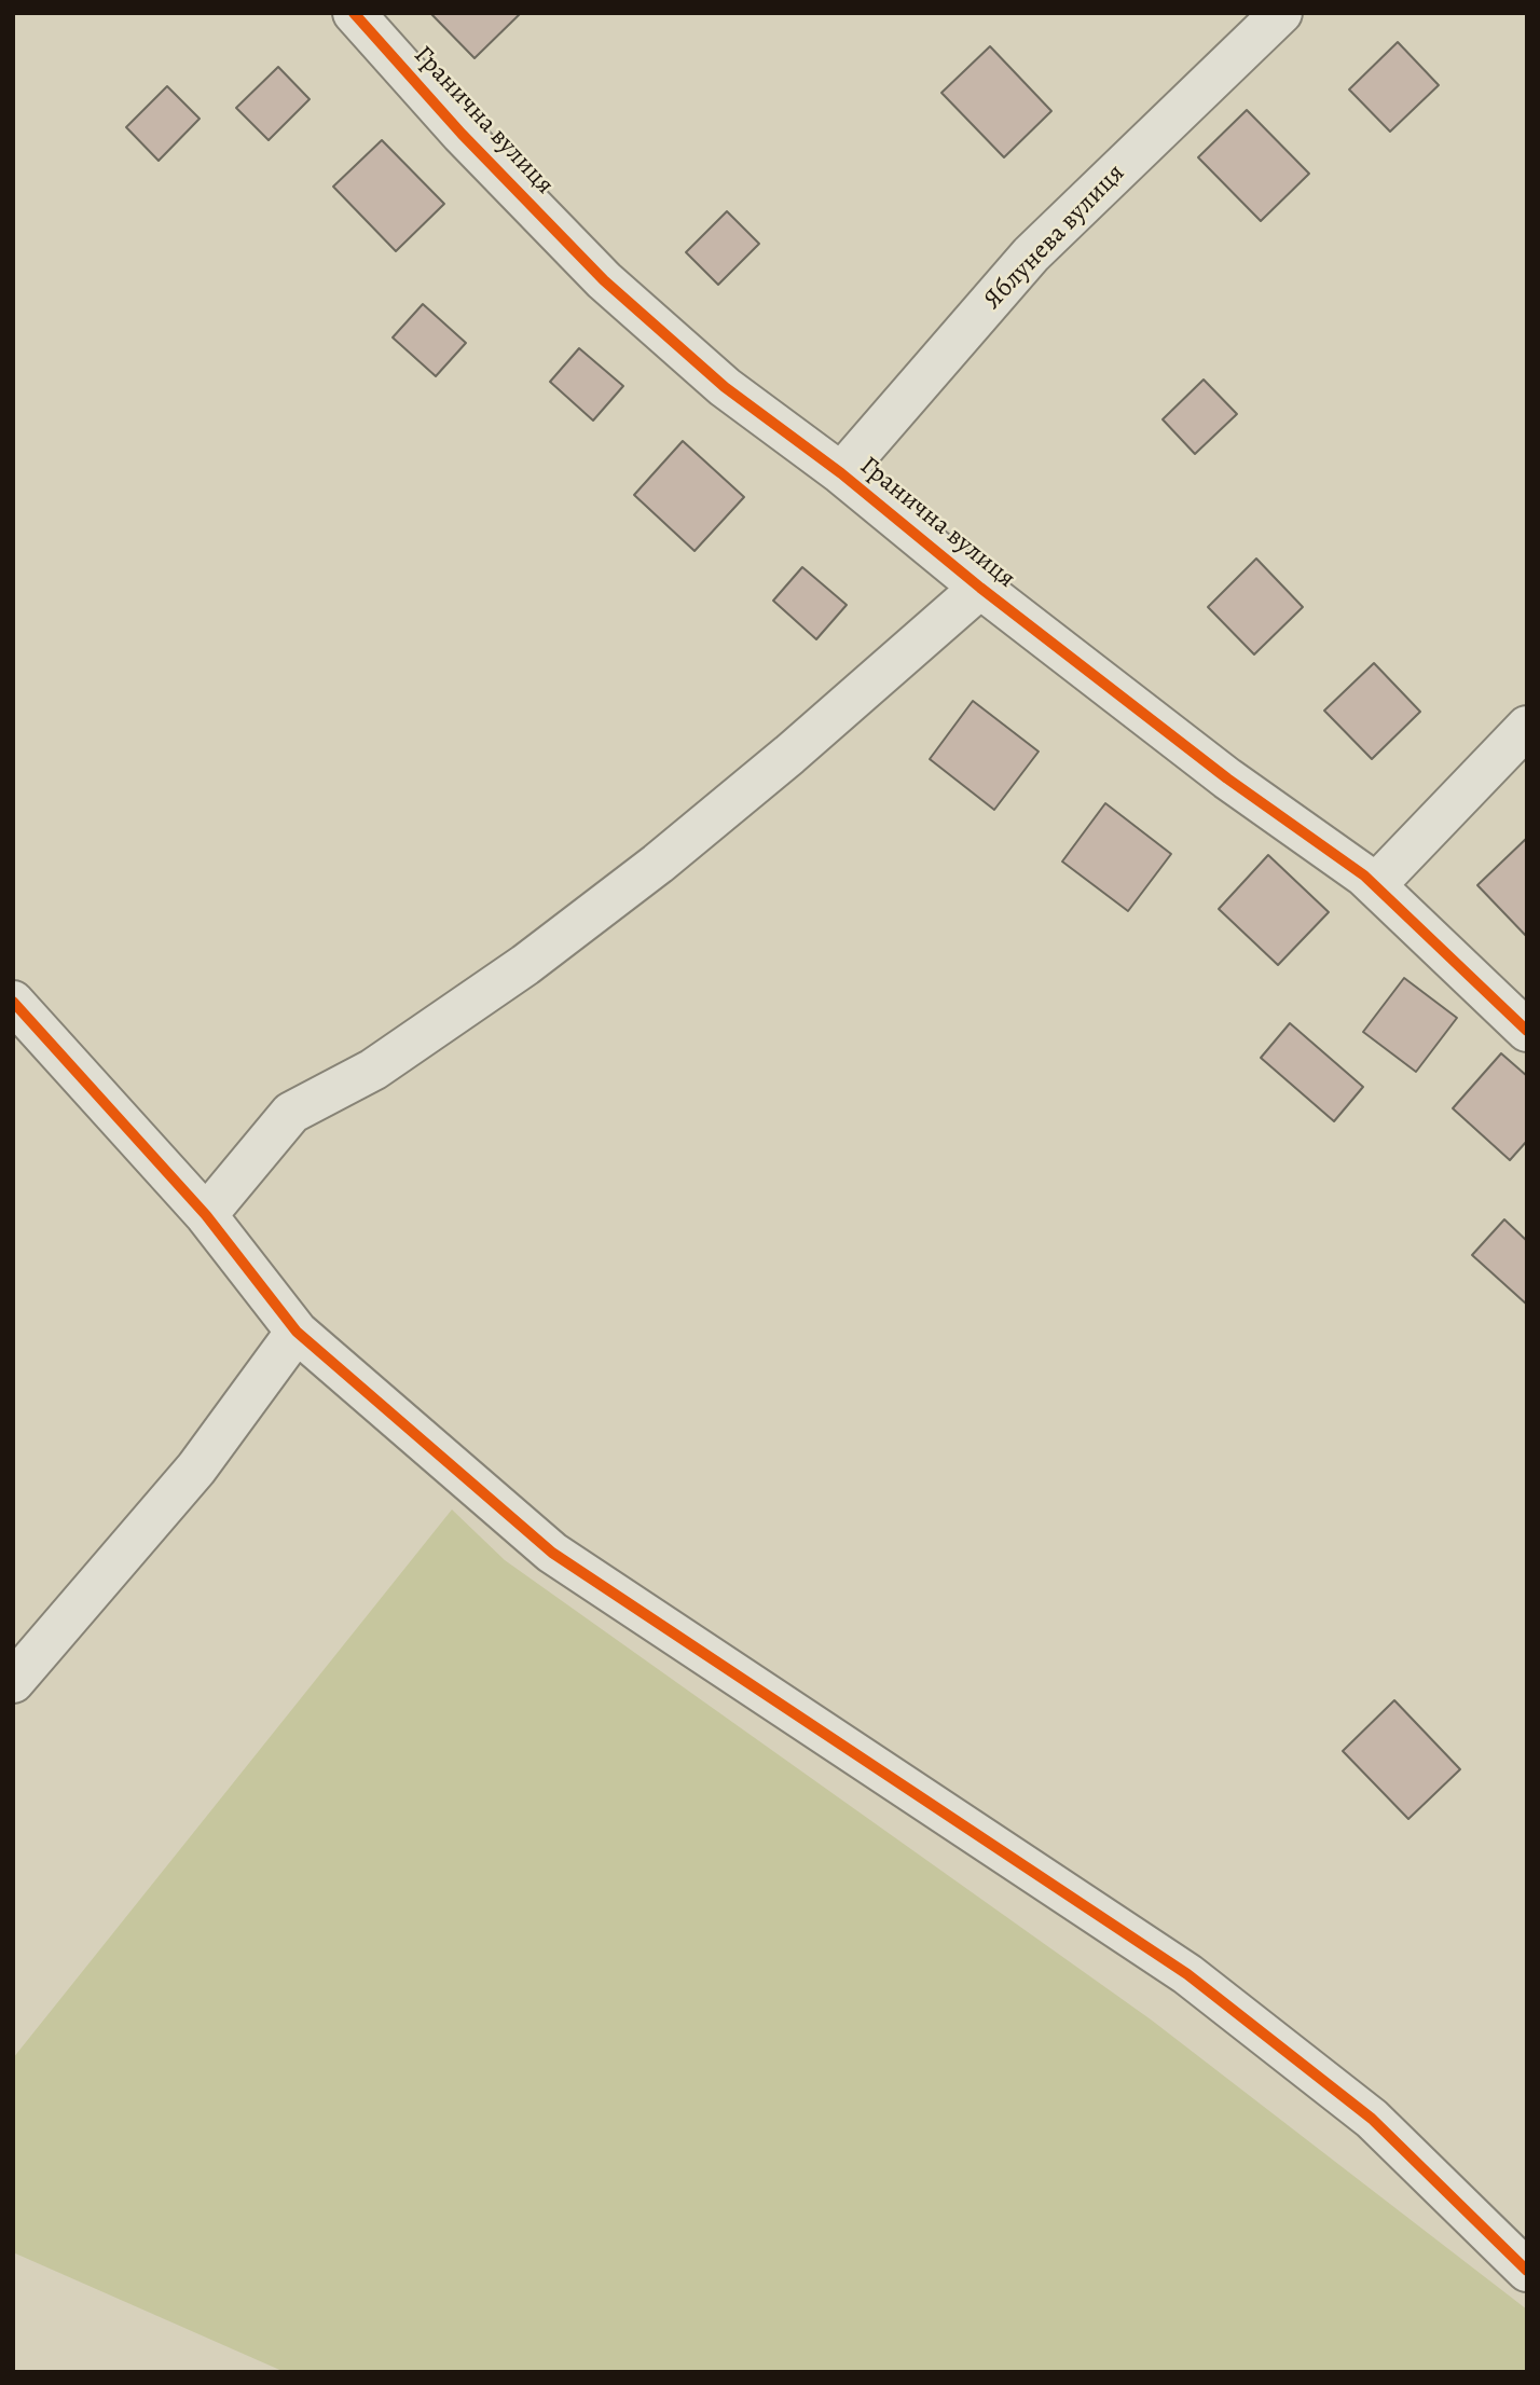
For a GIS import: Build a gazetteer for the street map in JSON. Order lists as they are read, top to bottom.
{
  "streets": {
    "street": ["Гранична вулиця", "Яблунева вулиця"]
  },
  "crossings": [
    ["Гранична вулиця", "Яблунева вулиця"]
  ]
}
